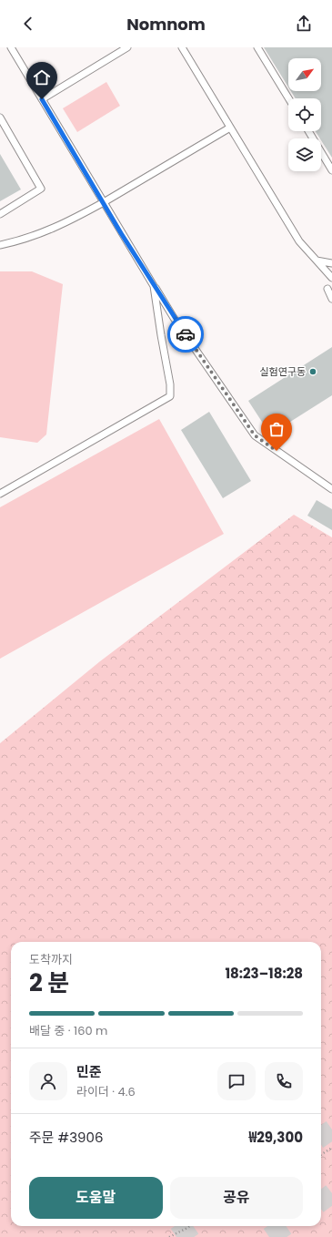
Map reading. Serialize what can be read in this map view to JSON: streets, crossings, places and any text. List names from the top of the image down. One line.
{"places":["실험연구동"],"north":"top right","page":{"header":"Nomnom","heading":["2 분","도착까지","18:23–18:28"],"panel":["민준","라이더 · 4.6","주문 #3906","₩29,300"],"bar":"배달 중 · 160 m","buttons":["도움말","공유"]}}
